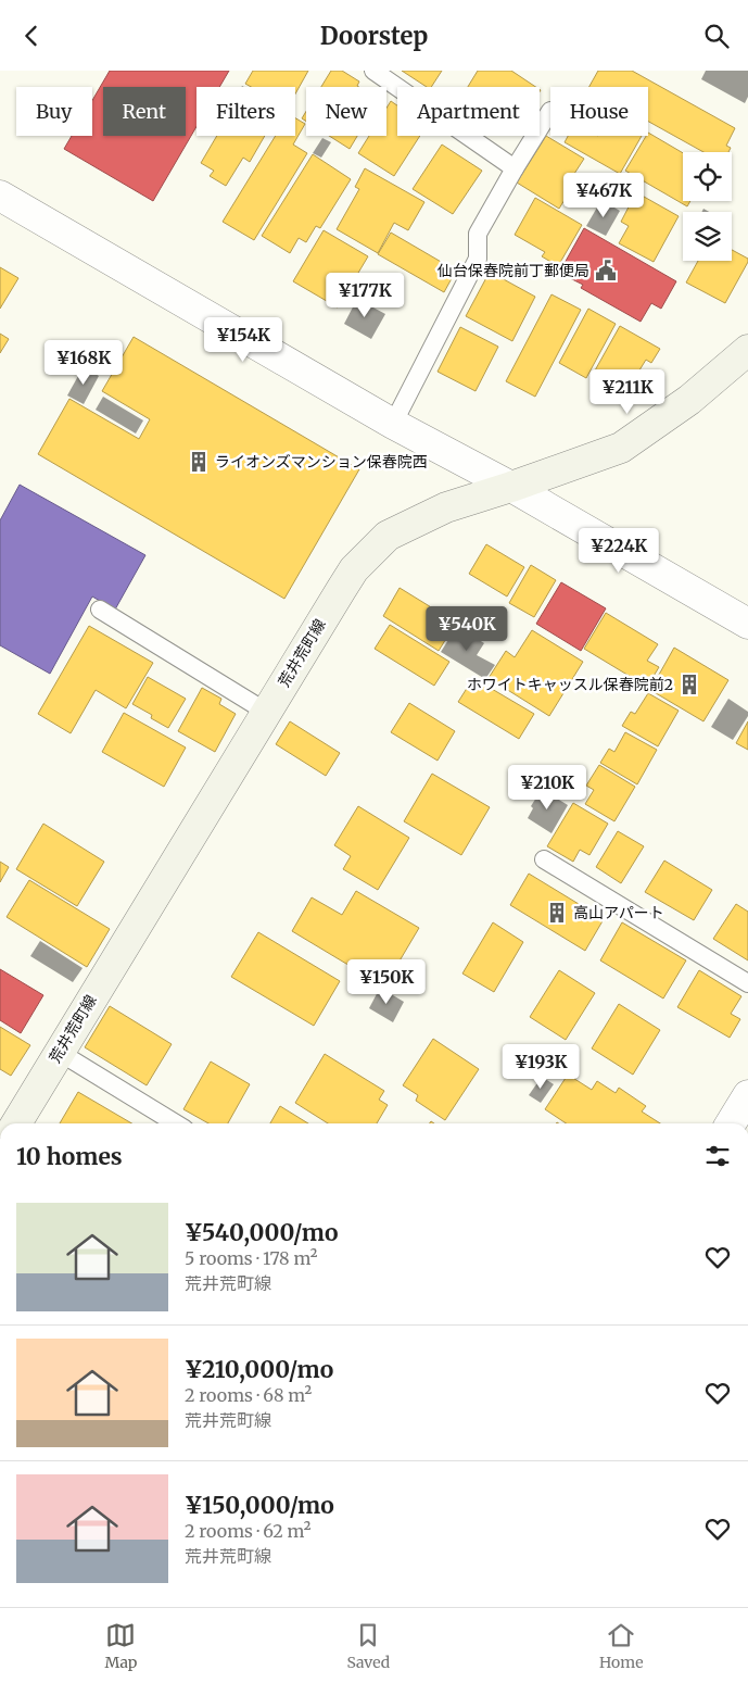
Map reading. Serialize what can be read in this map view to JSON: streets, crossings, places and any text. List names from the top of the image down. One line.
{"streets":{"main road":["荒井荒町線"]},"places":{"public building":["仙台保春院前丁郵便局"],"building":["ライオンズマンション保春院西","ホワイトキャッスル保春院前2","高山アパート"]},"page":{"header":"Doorstep","chip":["Buy","Rent","Filters","New","Apartment","House"],"price":["¥467K","¥177K","¥154K","¥168K","¥211K","¥224K","¥540K","¥210K","¥150K","¥193K"],"heading":"10 homes","list":[{"name":"¥540,000/mo","note":"5 rooms · 178 m² · 荒井荒町線"},{"name":"¥210,000/mo","note":"2 rooms · 68 m² · 荒井荒町線"},{"name":"¥150,000/mo","note":"2 rooms · 62 m² · 荒井荒町線"}],"tabs":["Map","Saved","Home"]}}
